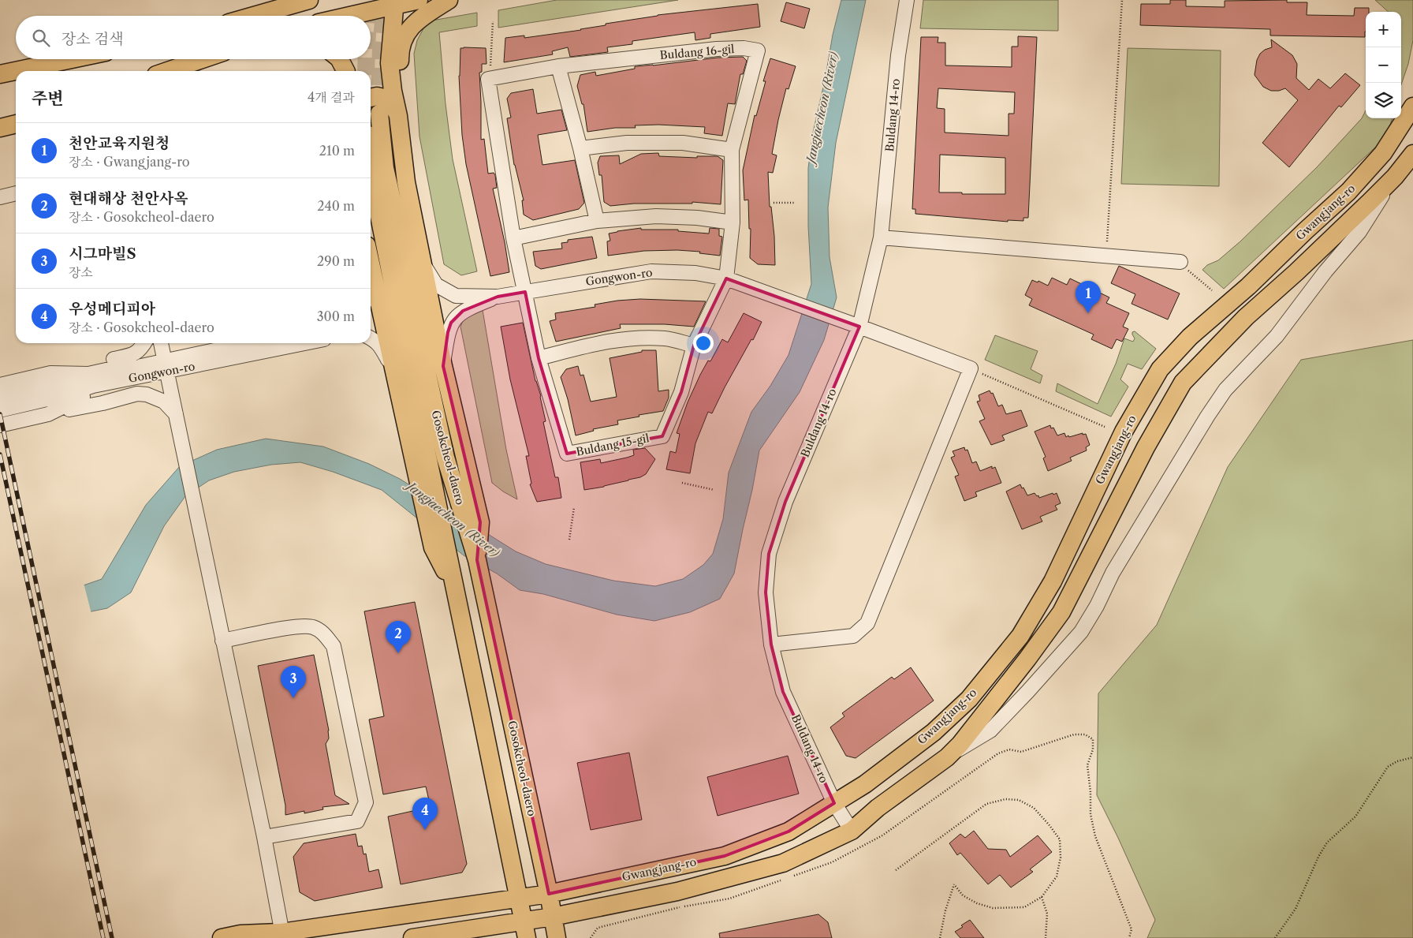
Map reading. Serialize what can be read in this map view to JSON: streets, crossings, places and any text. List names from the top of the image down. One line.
{"streets":{"main road":["Gwangjang-ro","Gosokcheol-daero"],"street":["Buldang 16-gil","Buldang 14-ro","Gongwon-ro","Buldang 15-gil"]},"crossings":[["Buldang 16-gil","Gongwon-ro"],["Buldang 16-gil","Buldang 15-gil"],["Buldang 14-ro","Gwangjang-ro"],["Buldang 14-ro","Gongwon-ro"],["Gwangjang-ro","Gosokcheol-daero"],["Gongwon-ro","Buldang 15-gil"]],"water":["Jangjaecheon (River)"],"page":{"map_buttons":["+","−"],"search":"장소 검색","heading":["주변","4개 결과"],"list":[{"mark":"1","name":"천안교육지원청","note":"장소 · Gwangjang-ro","value":"210 m"},{"mark":"2","name":"현대해상 천안사옥","note":"장소 · Gosokcheol-daero","value":"240 m"},{"mark":"3","name":"시그마빌S","note":"장소","value":"290 m"},{"mark":"4","name":"우성메디피아","note":"장소 · Gosokcheol-daero","value":"300 m"}],"pins":["1","2","3","4"]}}
